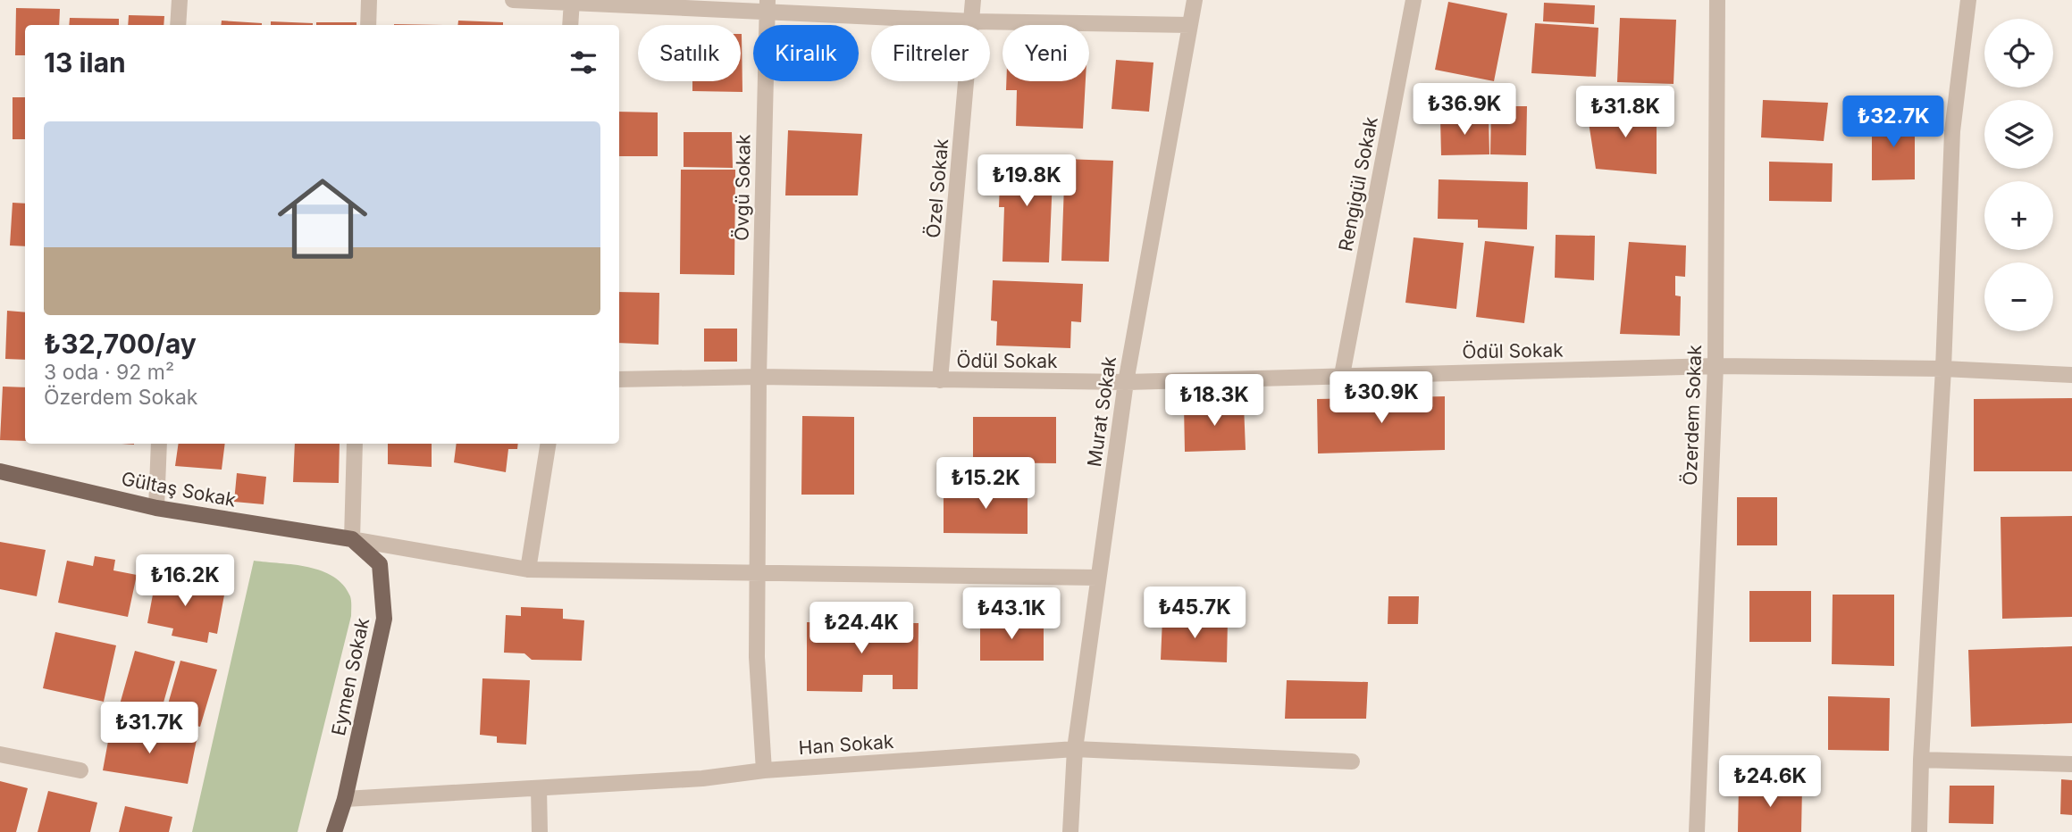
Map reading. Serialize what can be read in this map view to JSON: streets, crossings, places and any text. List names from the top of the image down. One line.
{"streets":{"main road":["Gültaş Sokak","Eymen Sokak"],"street":["Rengigül Sokak","Övgü Sokak","Özel Sokak","Ödül Sokak","Murat Sokak","Özerdem Sokak","Han Sokak"]},"crossings":[["Rengigül Sokak","Ödül Sokak"],["Övgü Sokak","Ödül Sokak"],["Övgü Sokak","Han Sokak"],["Özel Sokak","Ödül Sokak"],["Ödül Sokak","Murat Sokak"],["Ödül Sokak","Özerdem Sokak"],["Murat Sokak","Han Sokak"],["Gültaş Sokak","Eymen Sokak"],["Eymen Sokak","Han Sokak"]],"page":{"map_buttons":["+","−"],"chip":["Satılık","Kiralık","Filtreler","Yeni"],"heading":"13 ilan","price":["₺36.9K","₺31.8K","₺32.7K","₺19.8K","₺30.9K","₺18.3K","₺15.2K","₺16.2K","₺45.7K","₺43.1K","₺24.4K","₺31.7K","₺24.6K"],"list":[{"name":"₺32,700/ay","note":"3 oda · 92 m² · Özerdem Sokak"}]}}
